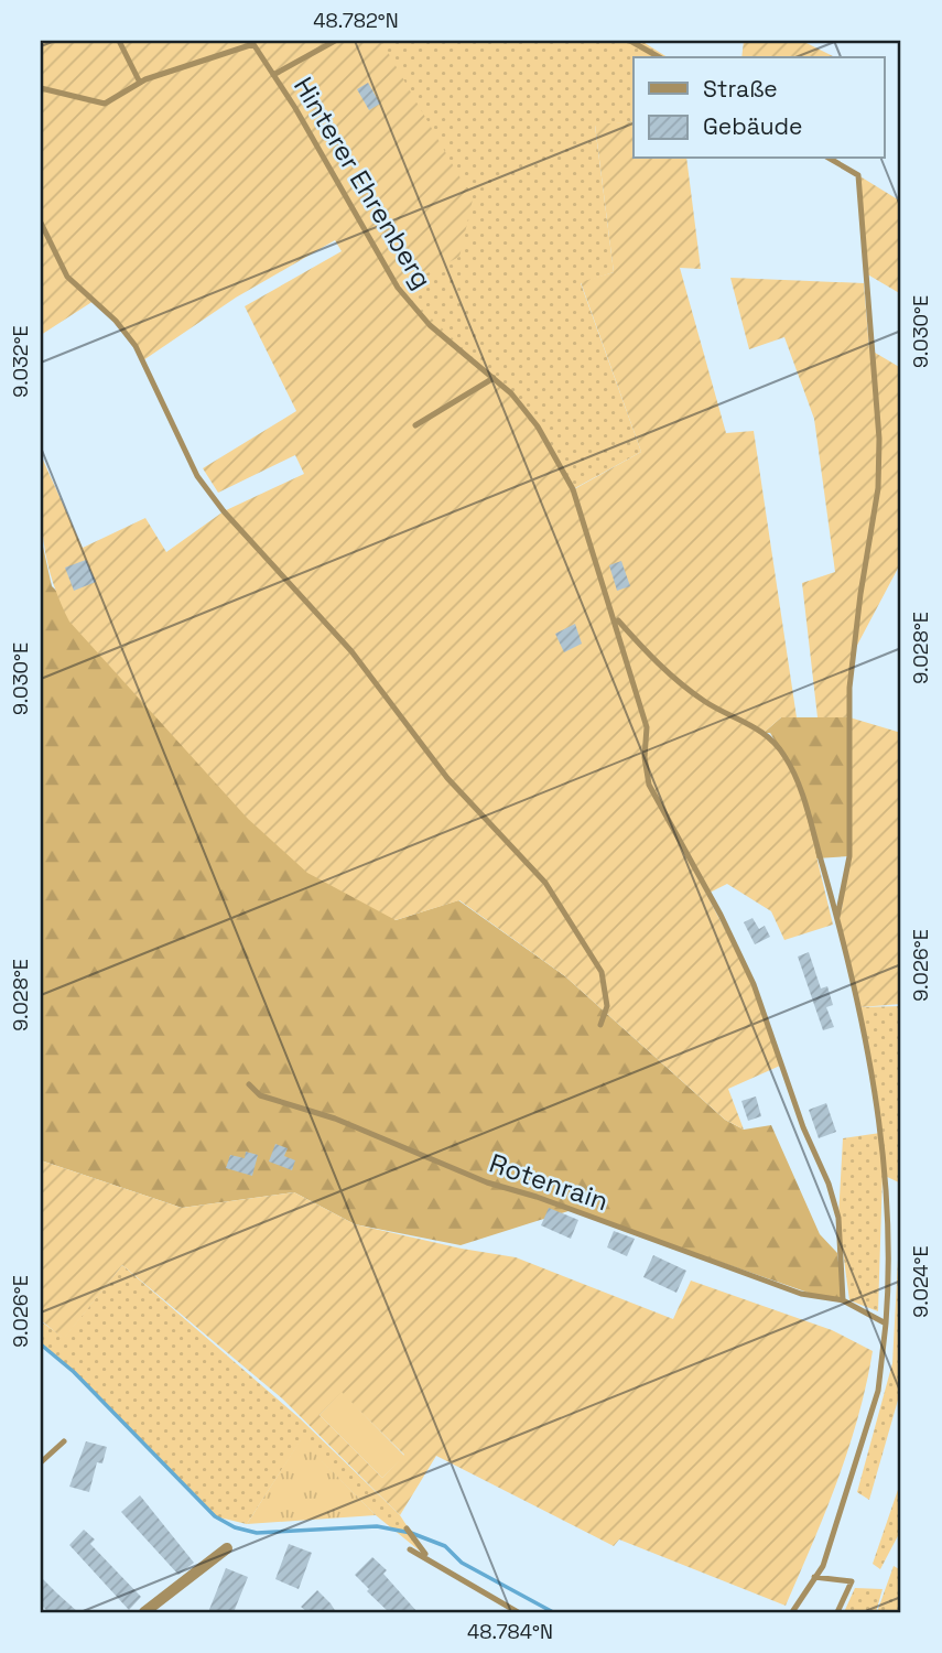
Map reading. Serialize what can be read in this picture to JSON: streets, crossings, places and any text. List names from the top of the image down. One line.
{"streets":{"lane":["Hinterer Ehrenberg","Rotenrain"]},"crossings":[["Hinterer Ehrenberg","Rotenrain"]],"legend":["Straße","Gebäude"],"coordinates":["48.782°N","9.030°E","9.032°E","9.028°E","9.026°E","9.024°E","48.784°N"]}
